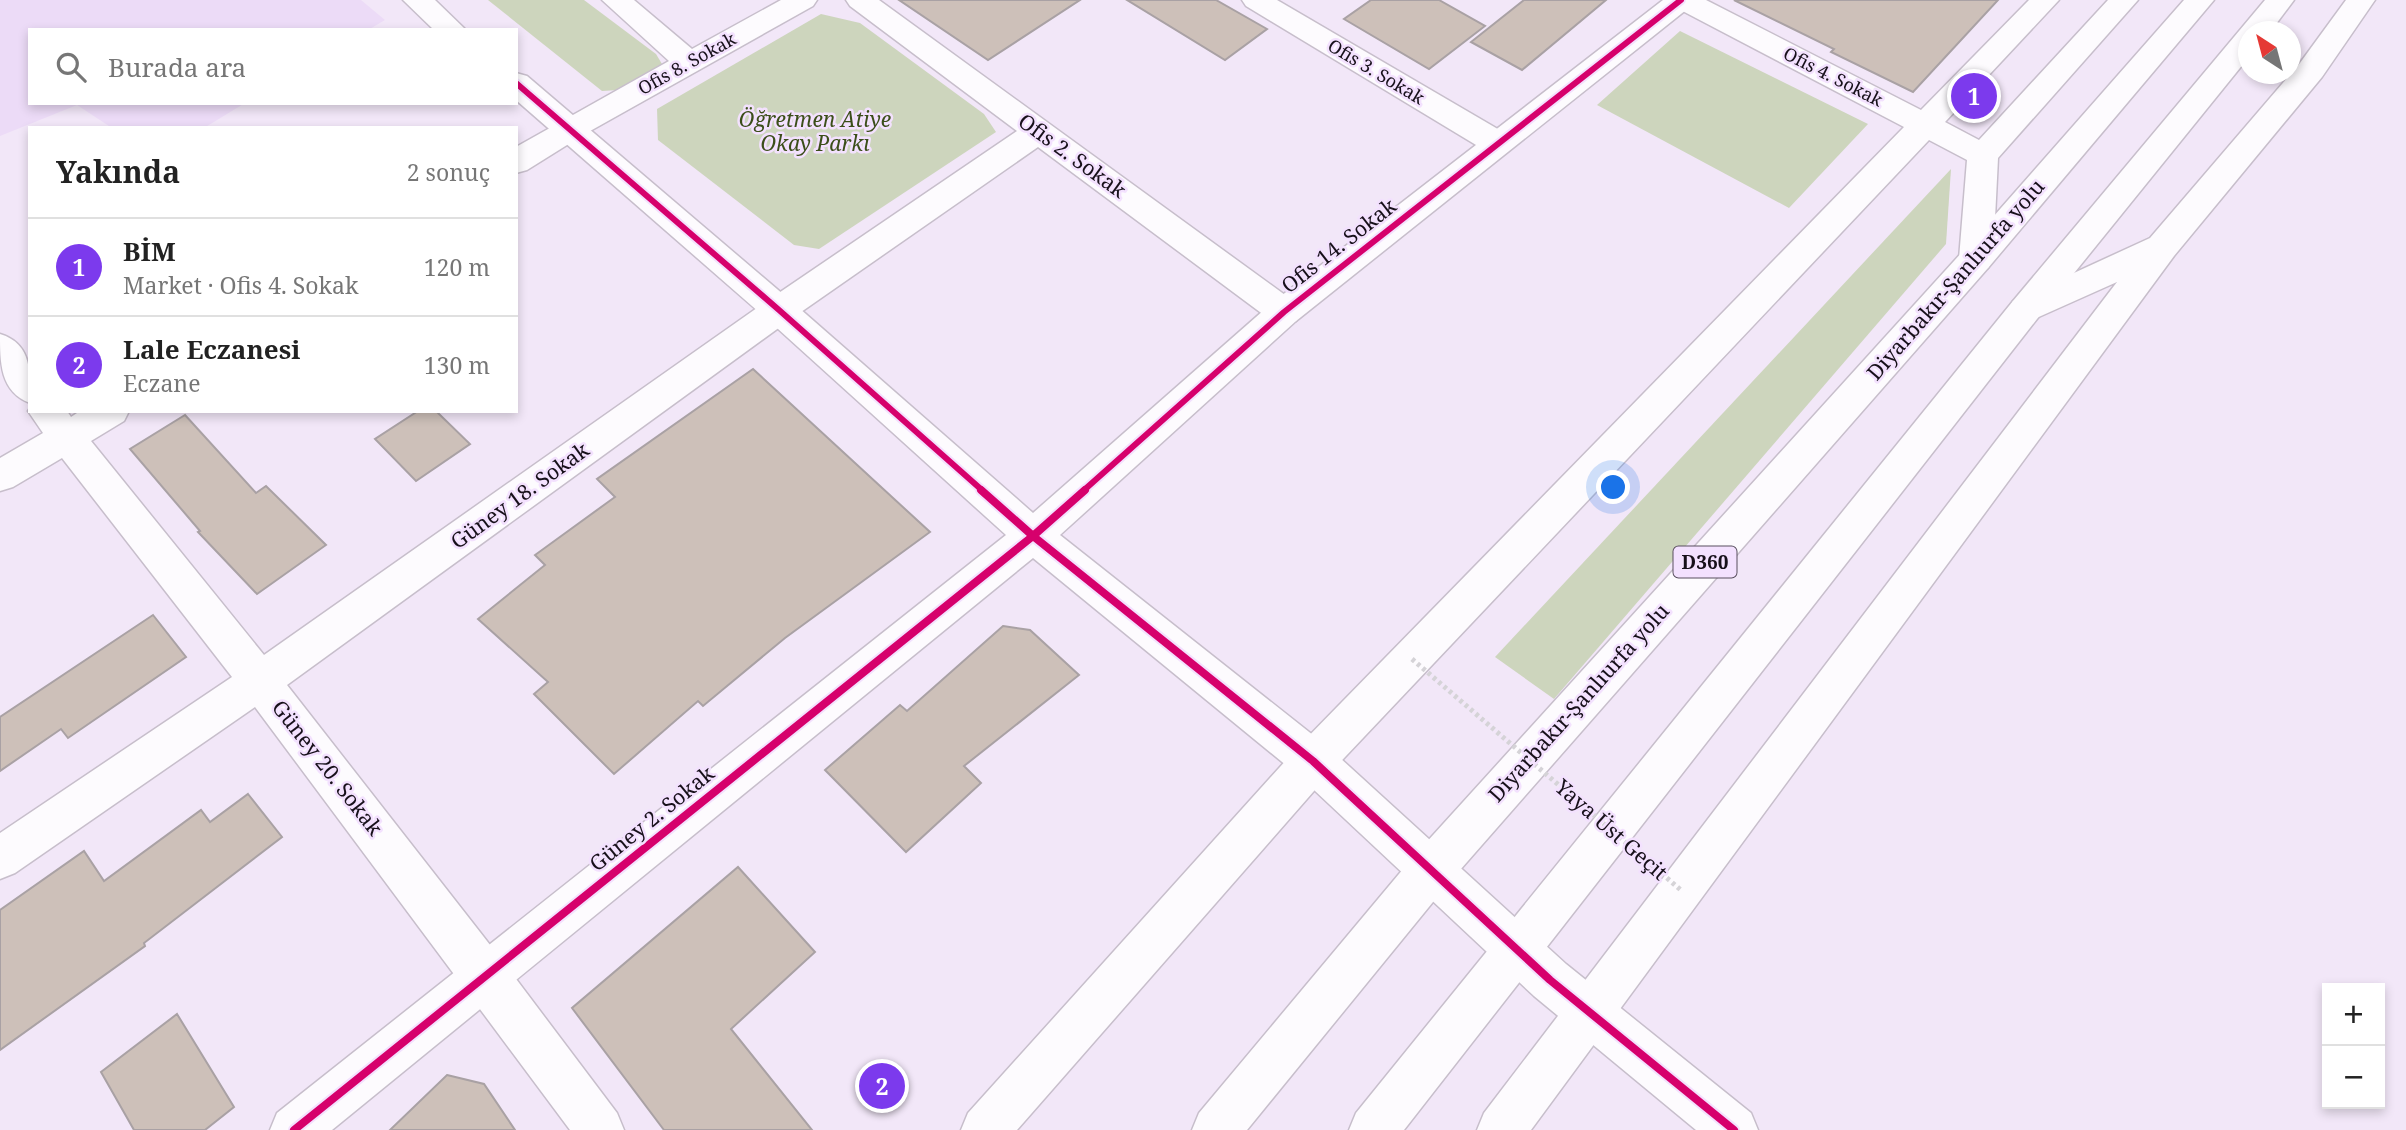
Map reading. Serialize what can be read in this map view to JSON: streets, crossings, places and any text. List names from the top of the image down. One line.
{"streets":{"main road":["Ofis 8. Sokak","Ofis 3. Sokak","Ofis 4. Sokak","Ofis 2. Sokak","Ofis 14. Sokak","Diyarbakır-Şanlıurfa yolu","Güney 18. Sokak","D360","Güney 20. Sokak","Güney 2. Sokak"],"path":["Yaya Üst Geçit"]},"crossings":[["Ofis 3. Sokak","Ofis 14. Sokak"],["Ofis 4. Sokak","Ofis 14. Sokak"],["Ofis 2. Sokak","Ofis 14. Sokak"],["Ofis 2. Sokak","Güney 18. Sokak"],["Ofis 14. Sokak","Güney 2. Sokak"],["Güney 18. Sokak","Güney 20. Sokak"],["Güney 20. Sokak","Güney 2. Sokak"]],"parks":["Öğretmen Atiye Okay Parkı"],"north":"top left","page":{"search":"Burada ara","pins":["1","2"],"heading":["Yakında","2 sonuç"],"list":[{"mark":"1","name":"BİM","note":"Market · Ofis 4. Sokak","value":"120 m"},{"mark":"2","name":"Lale Eczanesi","note":"Eczane","value":"130 m"}],"map_buttons":["+","−"]}}
